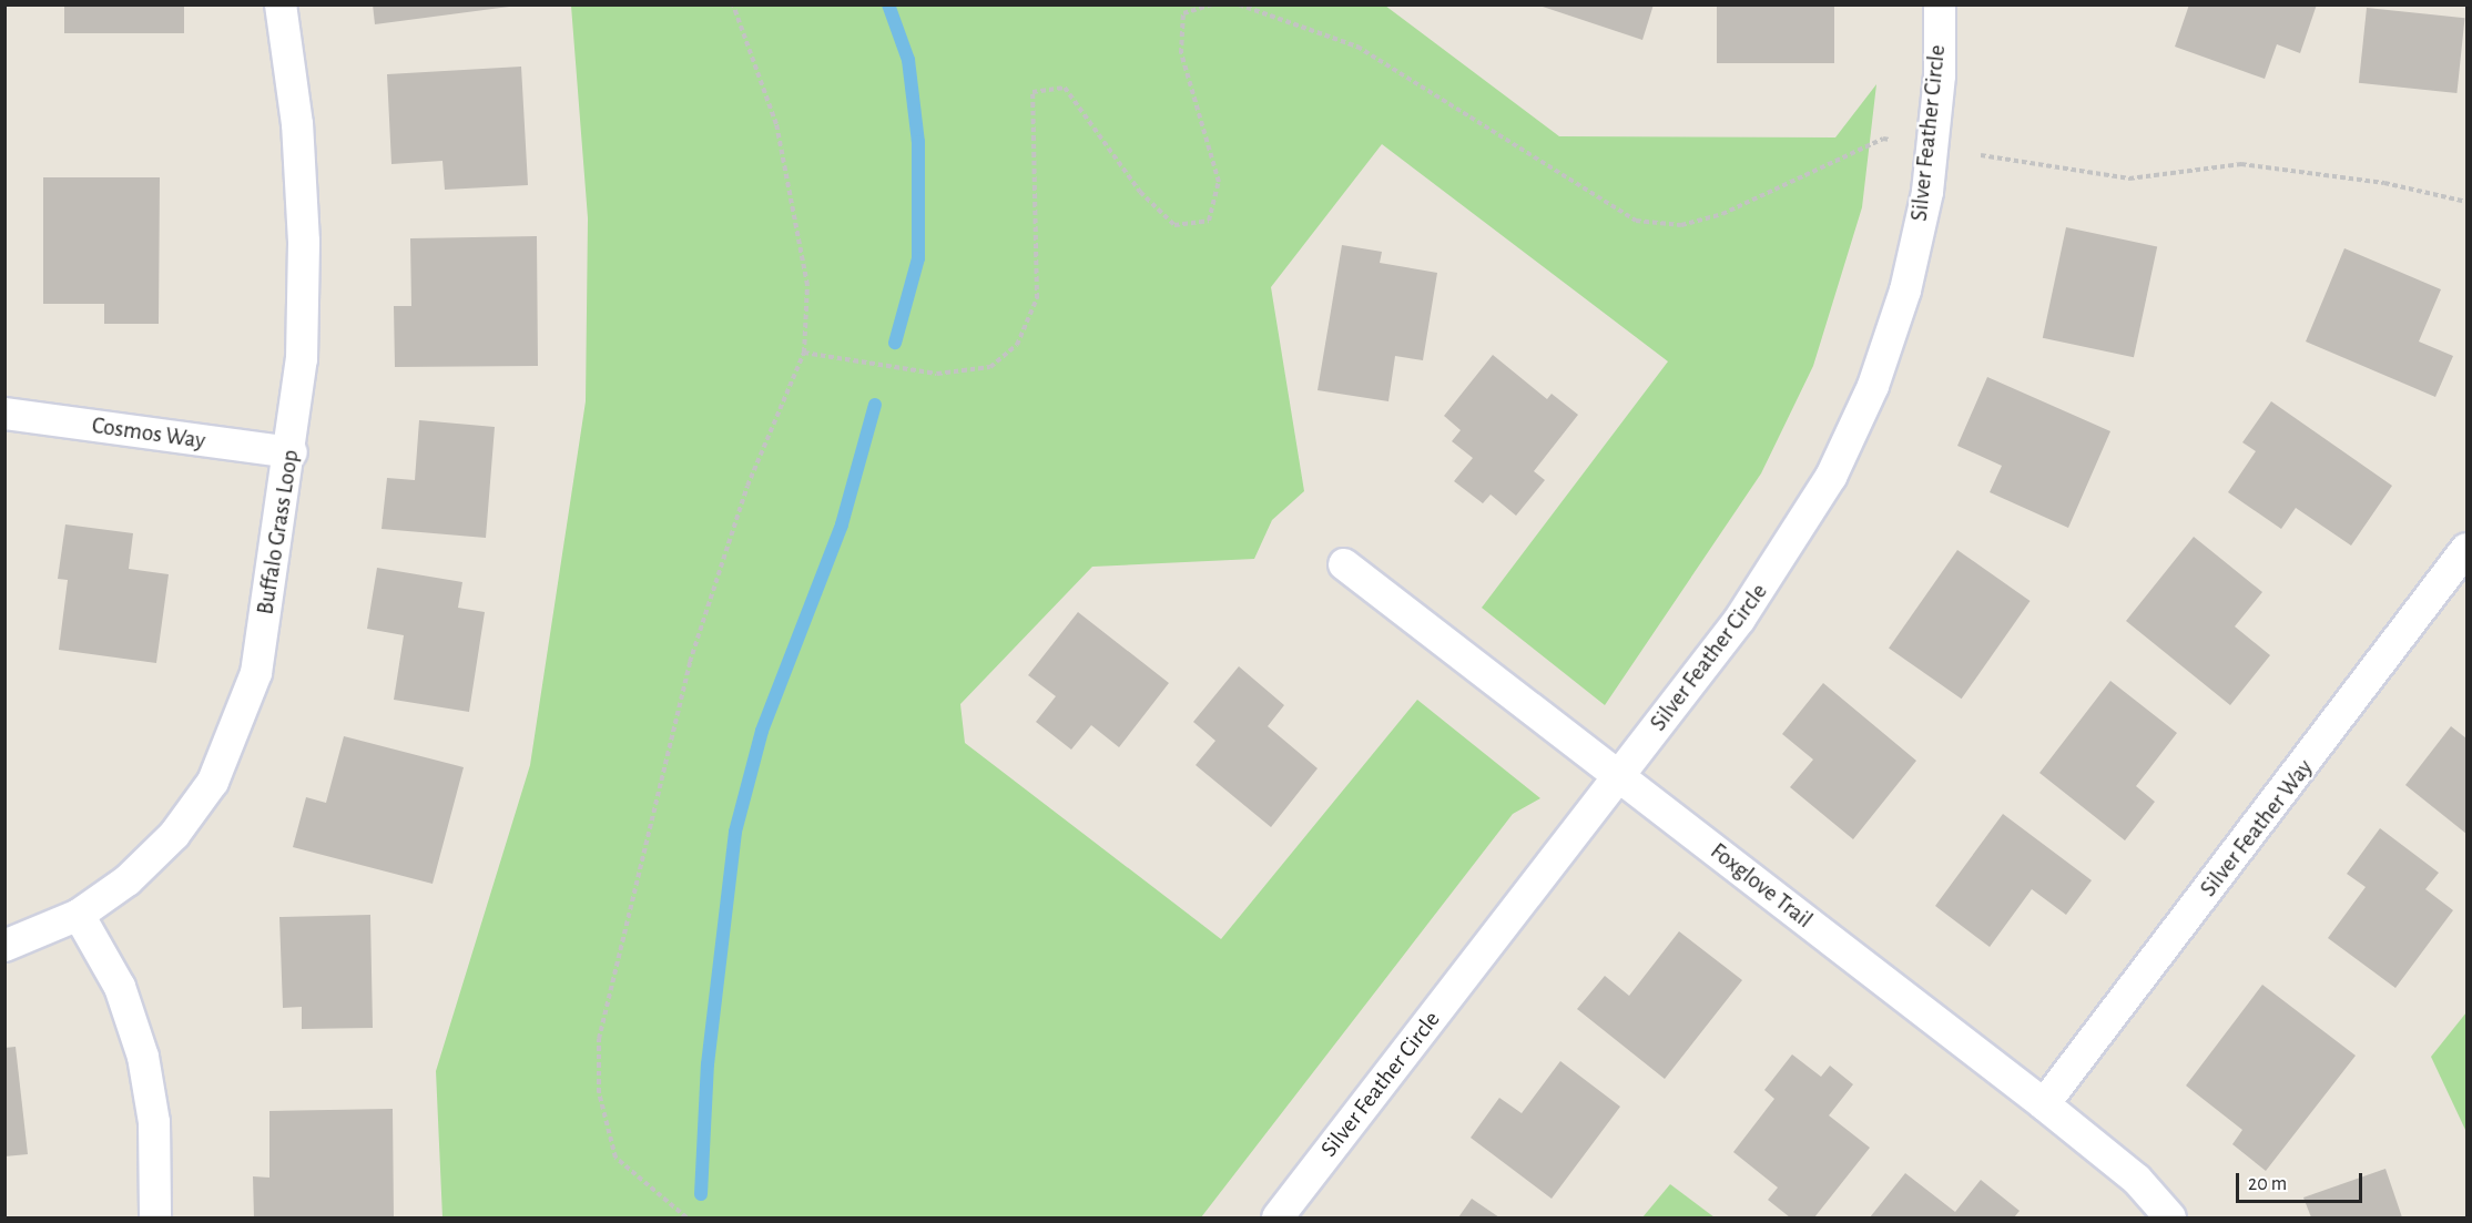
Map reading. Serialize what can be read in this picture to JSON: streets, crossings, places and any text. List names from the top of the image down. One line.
{"streets":{"street":["Silver Feather Circle","Cosmos Way","Buffalo Grass Loop","Silver Feather Way","Foxglove Trail"]},"crossings":[["Silver Feather Circle","Foxglove Trail"],["Cosmos Way","Buffalo Grass Loop"],["Silver Feather Way","Foxglove Trail"]],"scale_bar":"20 m"}
